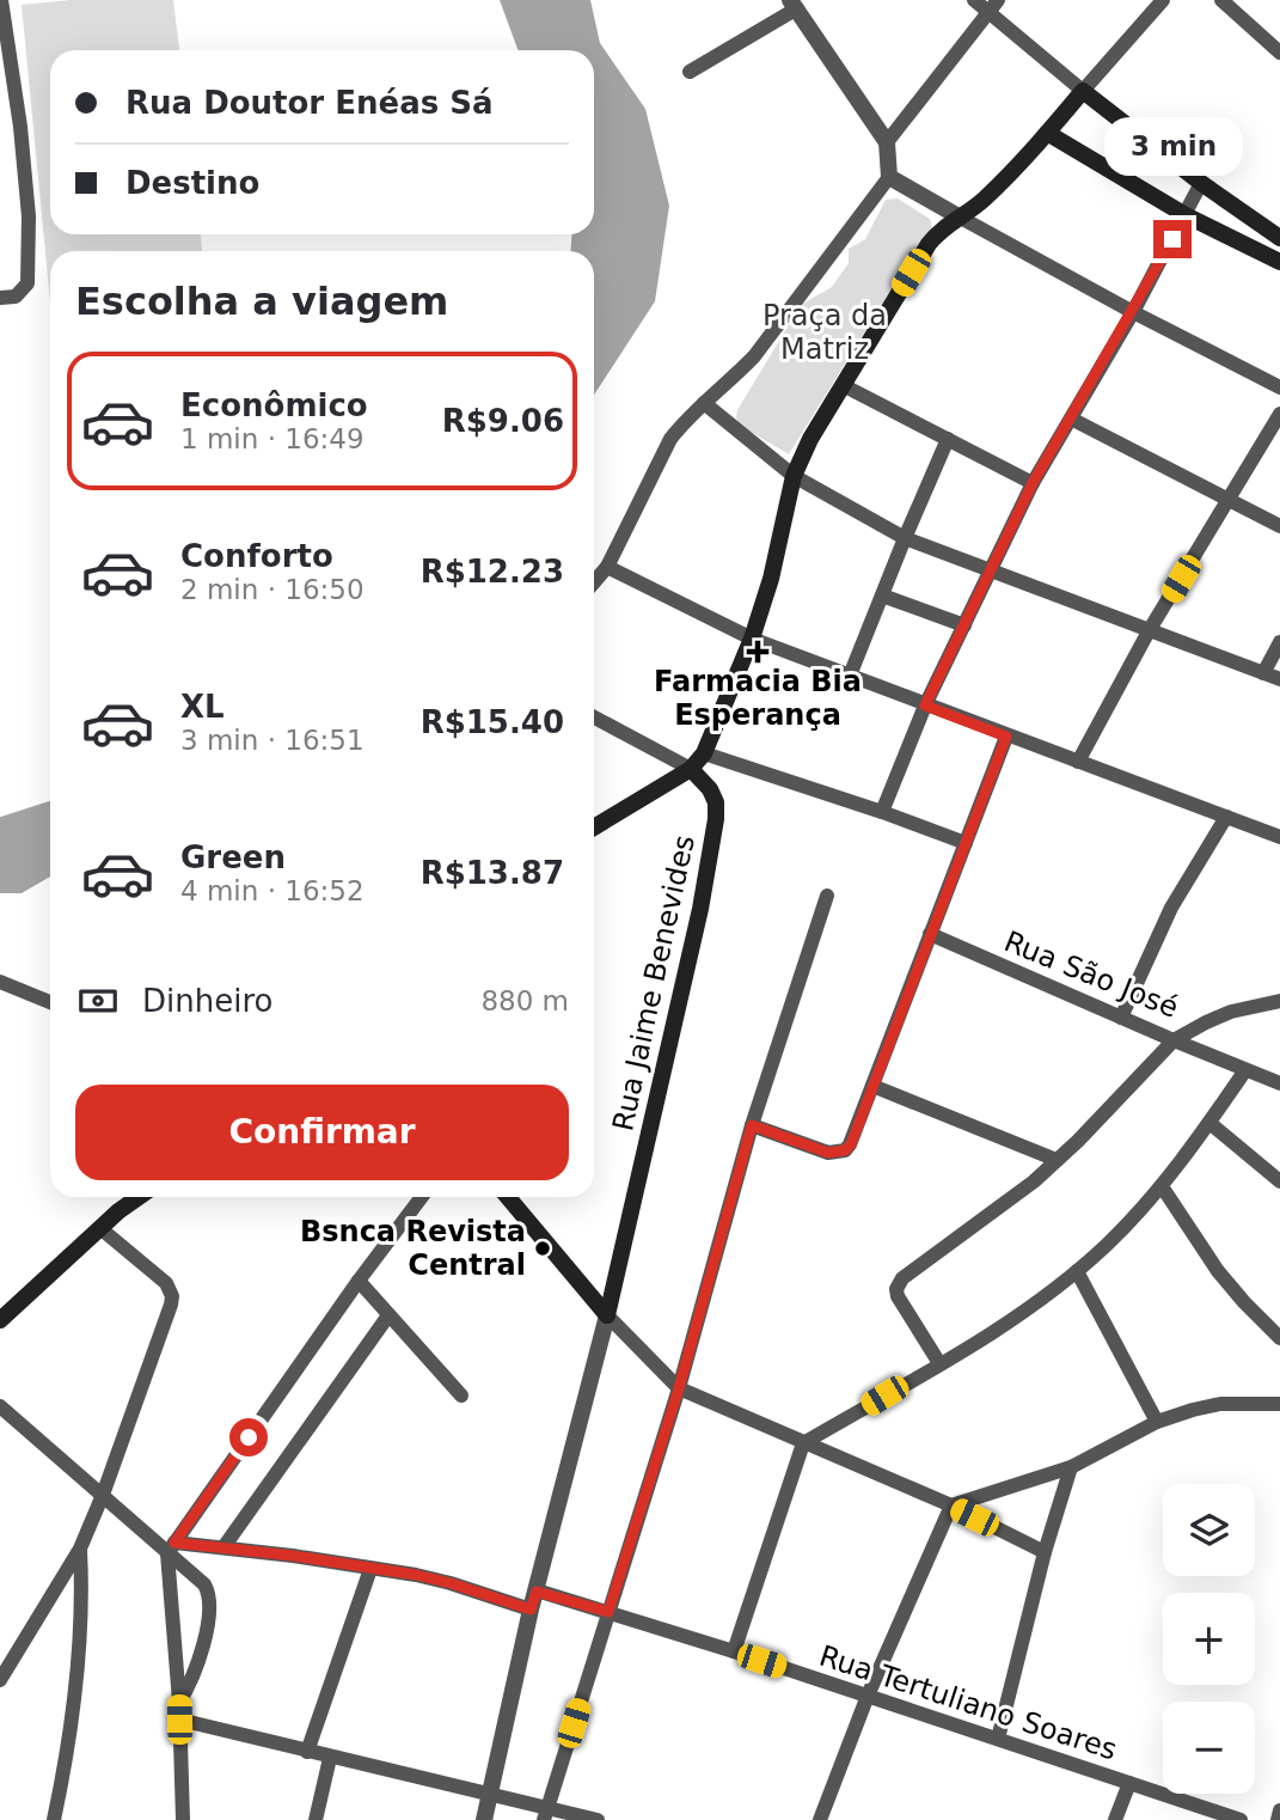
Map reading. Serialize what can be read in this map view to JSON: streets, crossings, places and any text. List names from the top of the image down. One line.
{"streets":{"main road":["Rua Jaime Benevides"],"street":["Rua São José","Rua Tertuliano Soares"]},"crossings":[["Rua Jaime Benevides","Rua Tertuliano Soares"]],"parks":["Praça da Matriz"],"places":{"health":["Farmacia Bia Esperança"],"other":["Bsnca Revista Central"]},"page":{"banner":["Rua Doutor Enéas Sá","Destino"],"bubble":"3 min","heading":"Escolha a viagem","list":[{"name":"Econômico","note":"1 min · 16:49","value":"R$9.06"},{"name":"Conforto","note":"2 min · 16:50","value":"R$12.23"},{"name":"XL","note":"3 min · 16:51","value":"R$15.40"},{"name":"Green","note":"4 min · 16:52","value":"R$13.87"}],"pay":["Dinheiro","880 m"],"buttons":"Confirmar","map_buttons":["+","−"]}}
